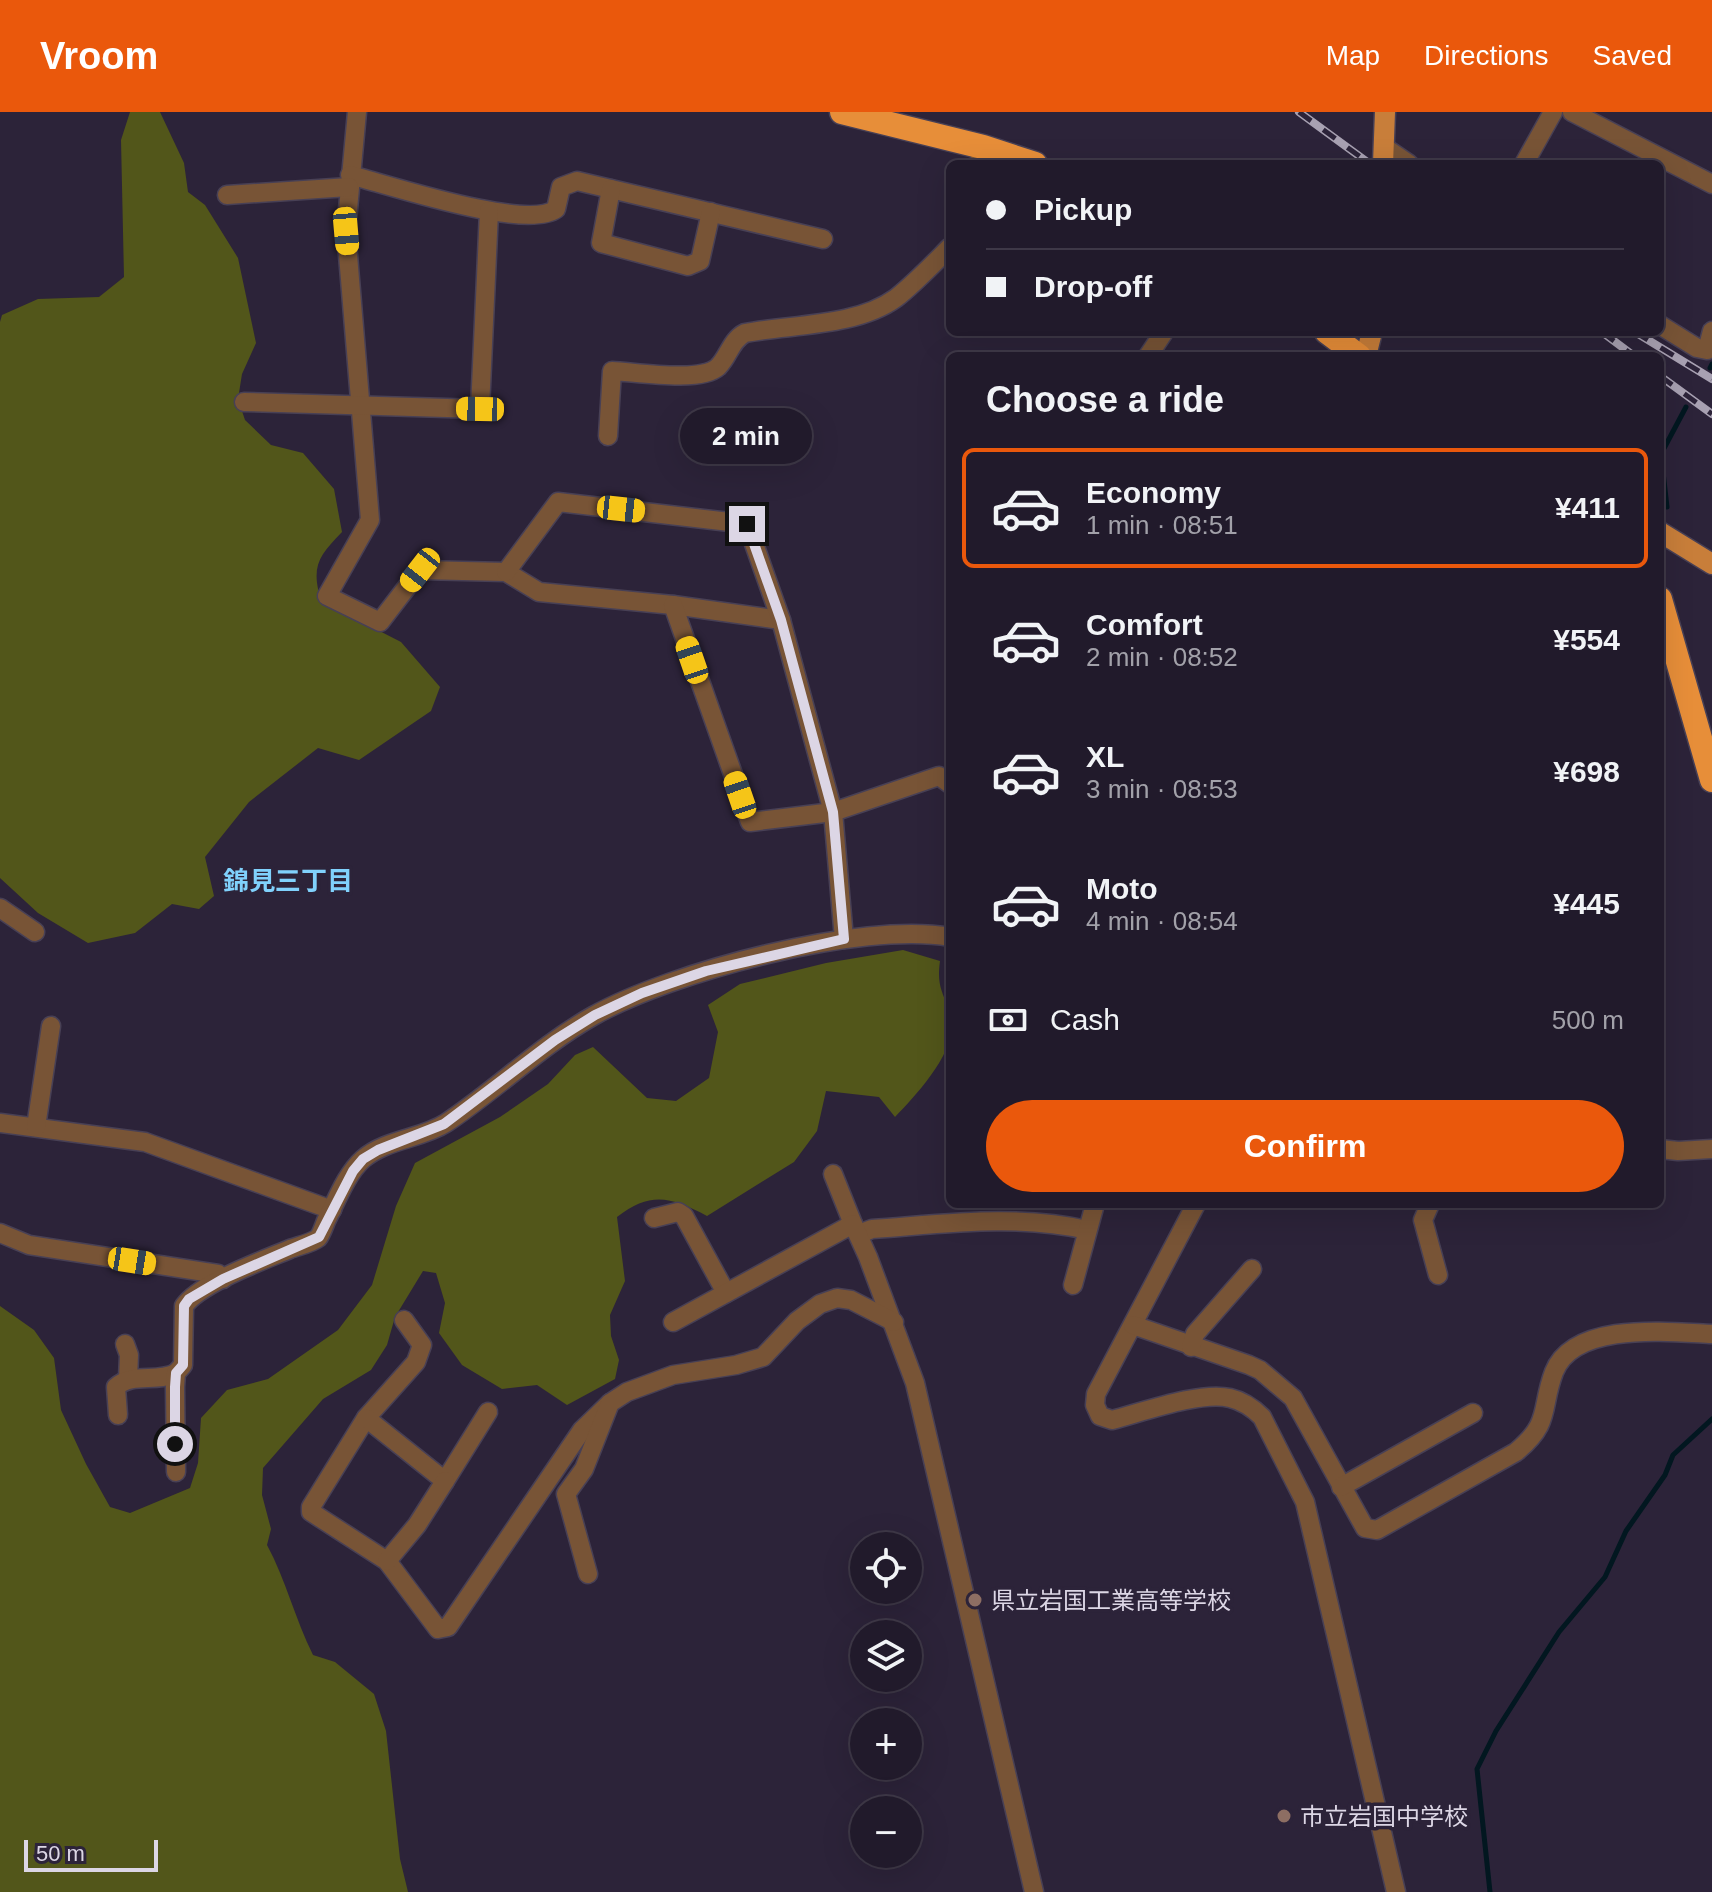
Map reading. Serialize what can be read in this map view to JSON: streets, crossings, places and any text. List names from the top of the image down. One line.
{"districts":["錦見三丁目"],"places":["県立岩国工業高等学校","市立岩国中学校"],"scale_bar":"50 m","page":{"header":"Vroom","nav":["Map","Directions","Saved"],"banner":["Pickup","Drop-off"],"heading":"Choose a ride","bubble":"2 min","list":[{"name":"Economy","note":"1 min · 08:51","value":"¥411"},{"name":"Comfort","note":"2 min · 08:52","value":"¥554"},{"name":"XL","note":"3 min · 08:53","value":"¥698"},{"name":"Moto","note":"4 min · 08:54","value":"¥445"}],"pay":["Cash","500 m"],"buttons":"Confirm","map_buttons":["+","−"],"scale":"50 m"}}
